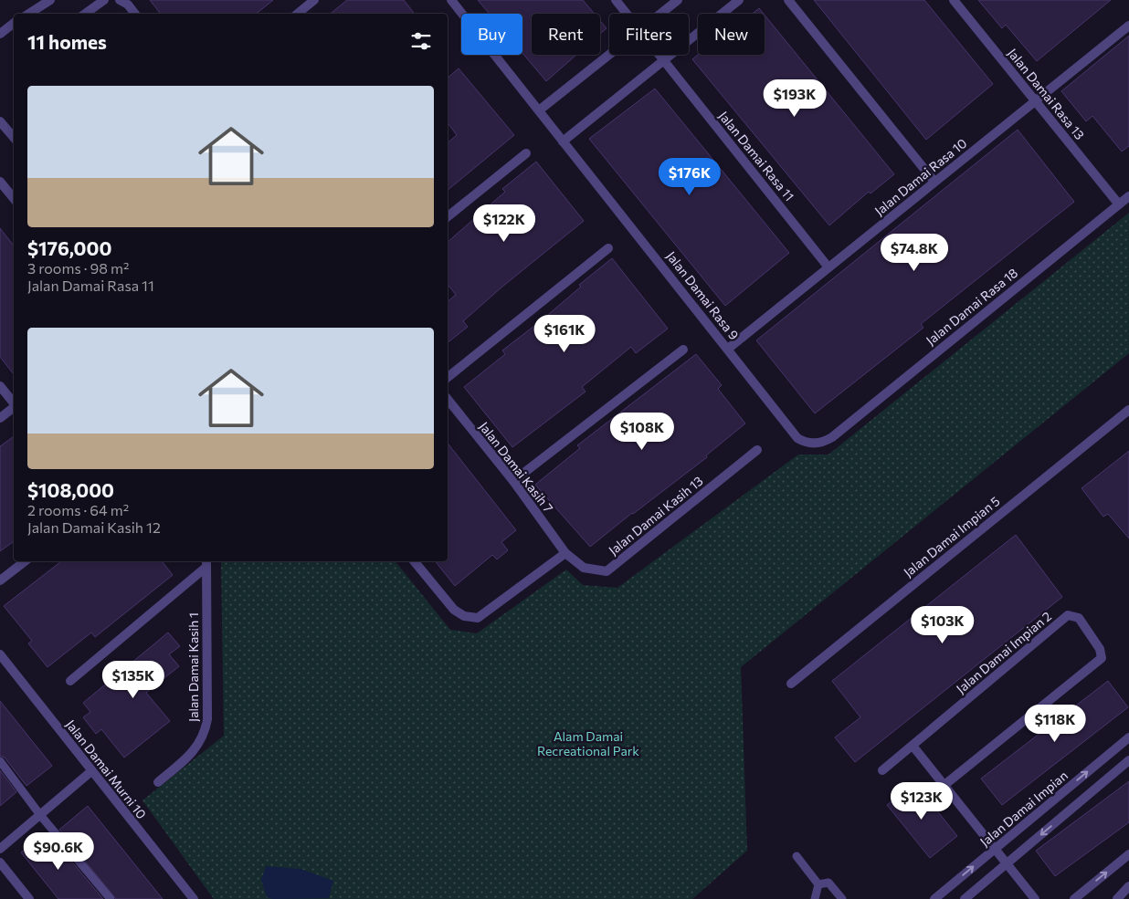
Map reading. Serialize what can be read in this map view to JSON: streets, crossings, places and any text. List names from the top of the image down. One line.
{"streets":{"street":["Jalan Damai Rasa 13","Jalan Damai Rasa 11","Jalan Damai Rasa 10","Jalan Damai Rasa 9","Jalan Damai Rasa 18","Jalan Damai Kasih 7","Jalan Damai Kasih 13","Jalan Damai Impian 5","Jalan Damai Impian 2","Jalan Damai Kasih 1","Jalan Damai Murni 10","Jalan Damai Impian"]},"crossings":[["Jalan Damai Rasa 13","Jalan Damai Rasa 10"],["Jalan Damai Rasa 13","Jalan Damai Rasa 18"],["Jalan Damai Rasa 11","Jalan Damai Rasa 10"],["Jalan Damai Rasa 10","Jalan Damai Rasa 9"],["Jalan Damai Rasa 9","Jalan Damai Rasa 18"],["Jalan Damai Kasih 7","Jalan Damai Kasih 13"]],"parks":["Alam Damai Recreational Park"],"page":{"chip":["Buy","Rent","Filters","New"],"heading":"11 homes","list":[{"name":"$176,000","note":"3 rooms · 98 m² · Jalan Damai Rasa 11"},{"name":"$108,000","note":"2 rooms · 64 m² · Jalan Damai Kasih 12"}],"price":["$193K","$176K","$122K","$74.8K","$161K","$108K","$103K","$135K","$118K","$123K","$90.6K"]}}
